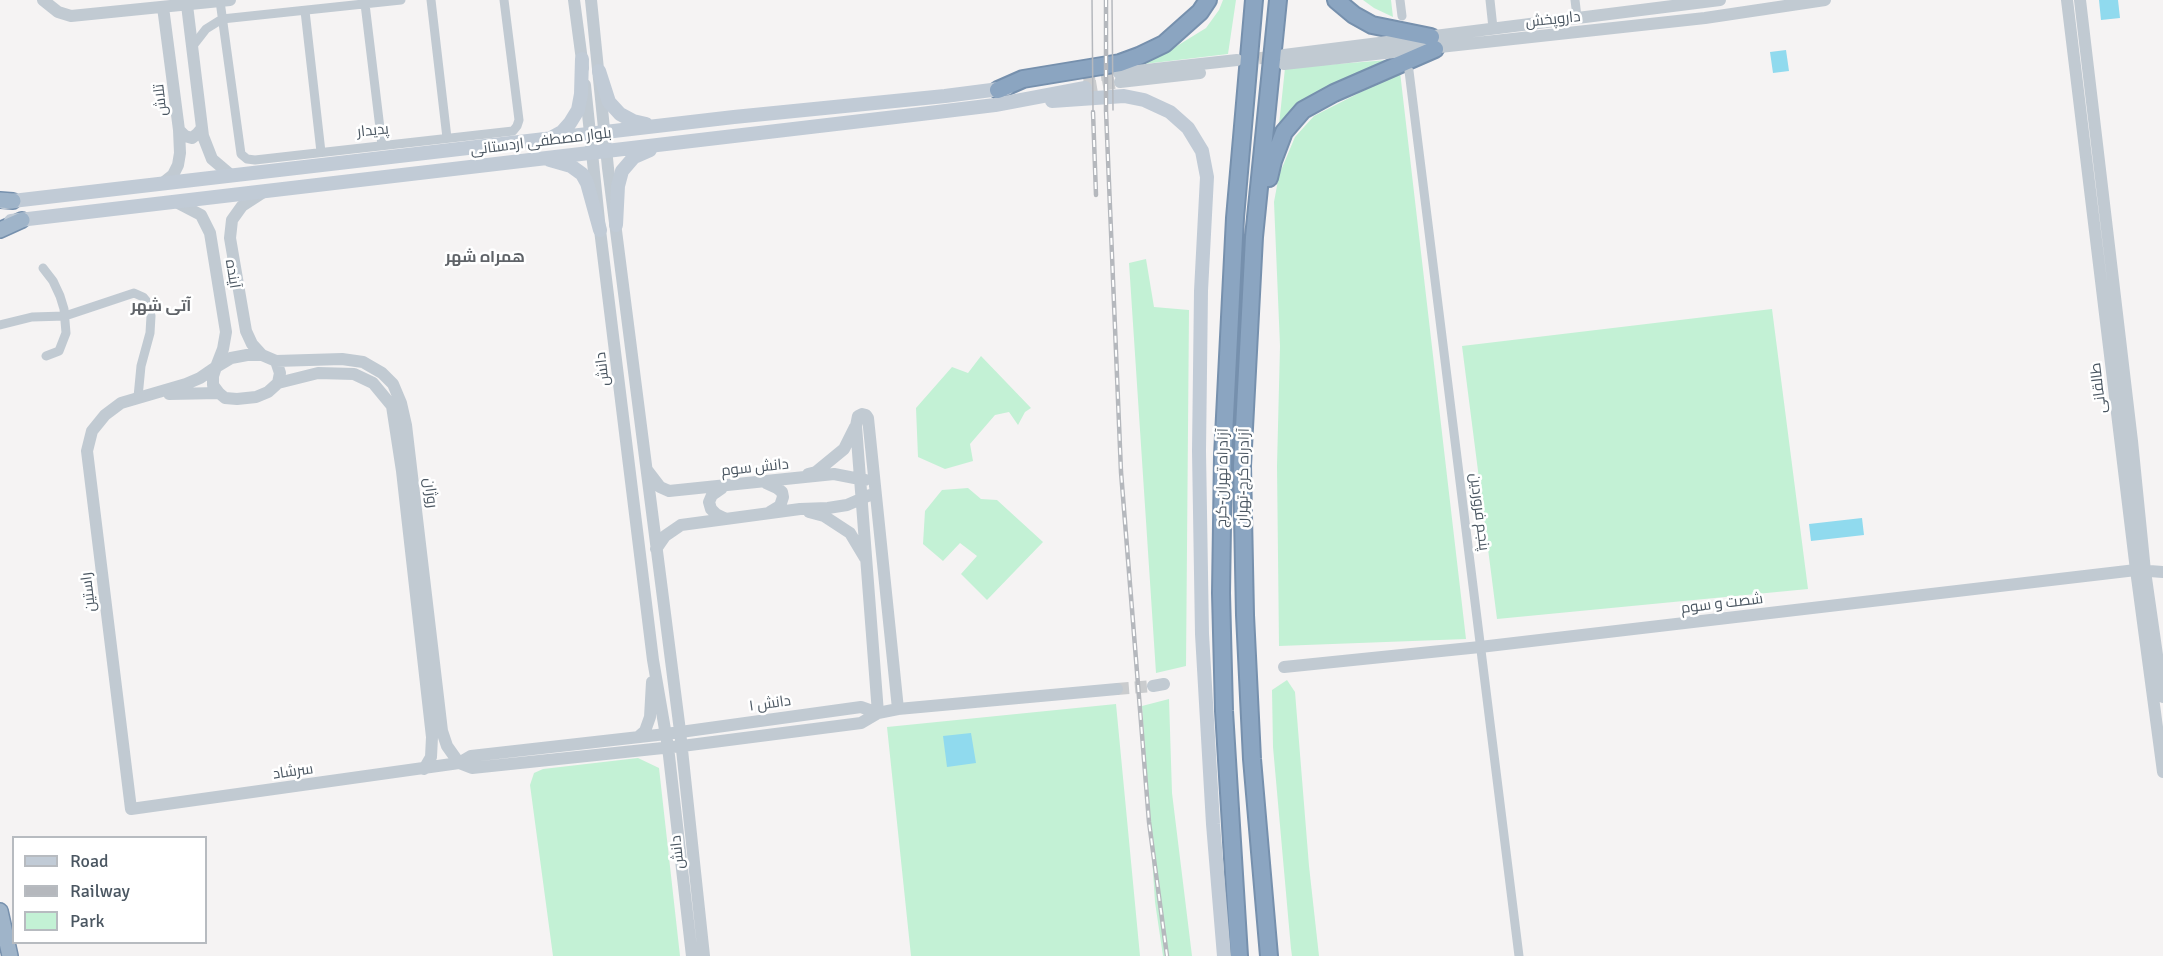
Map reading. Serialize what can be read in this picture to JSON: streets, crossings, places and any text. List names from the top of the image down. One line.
{"streets":{"highway":["آزادراه تهران-کرج","آزادراه کرج-تهران"],"main road":["بلوار مصطفی اردستانی"],"street":["داروپخش","تلاش","پدیدار","آینده","دانش","طالقانی","دانش سوم","روژان","پنجم فروردین","راستین","شصت و سوم","دانش ۱","سرشاد"]},"crossings":[["تلاش","بلوار مصطفی اردستانی"],["بلوار مصطفی اردستانی","آینده"],["بلوار مصطفی اردستانی","دانش"],["آینده","روژان"],["دانش","دانش سوم"],["دانش","دانش ۱"],["دانش","سرشاد"],["طالقانی","شصت و سوم"],["پنجم فروردین","شصت و سوم"],["راستین","سرشاد"],["دانش ۱","سرشاد"]],"districts":["همراه شهر","آتی شهر"],"legend":["Road","Railway","Park"]}
